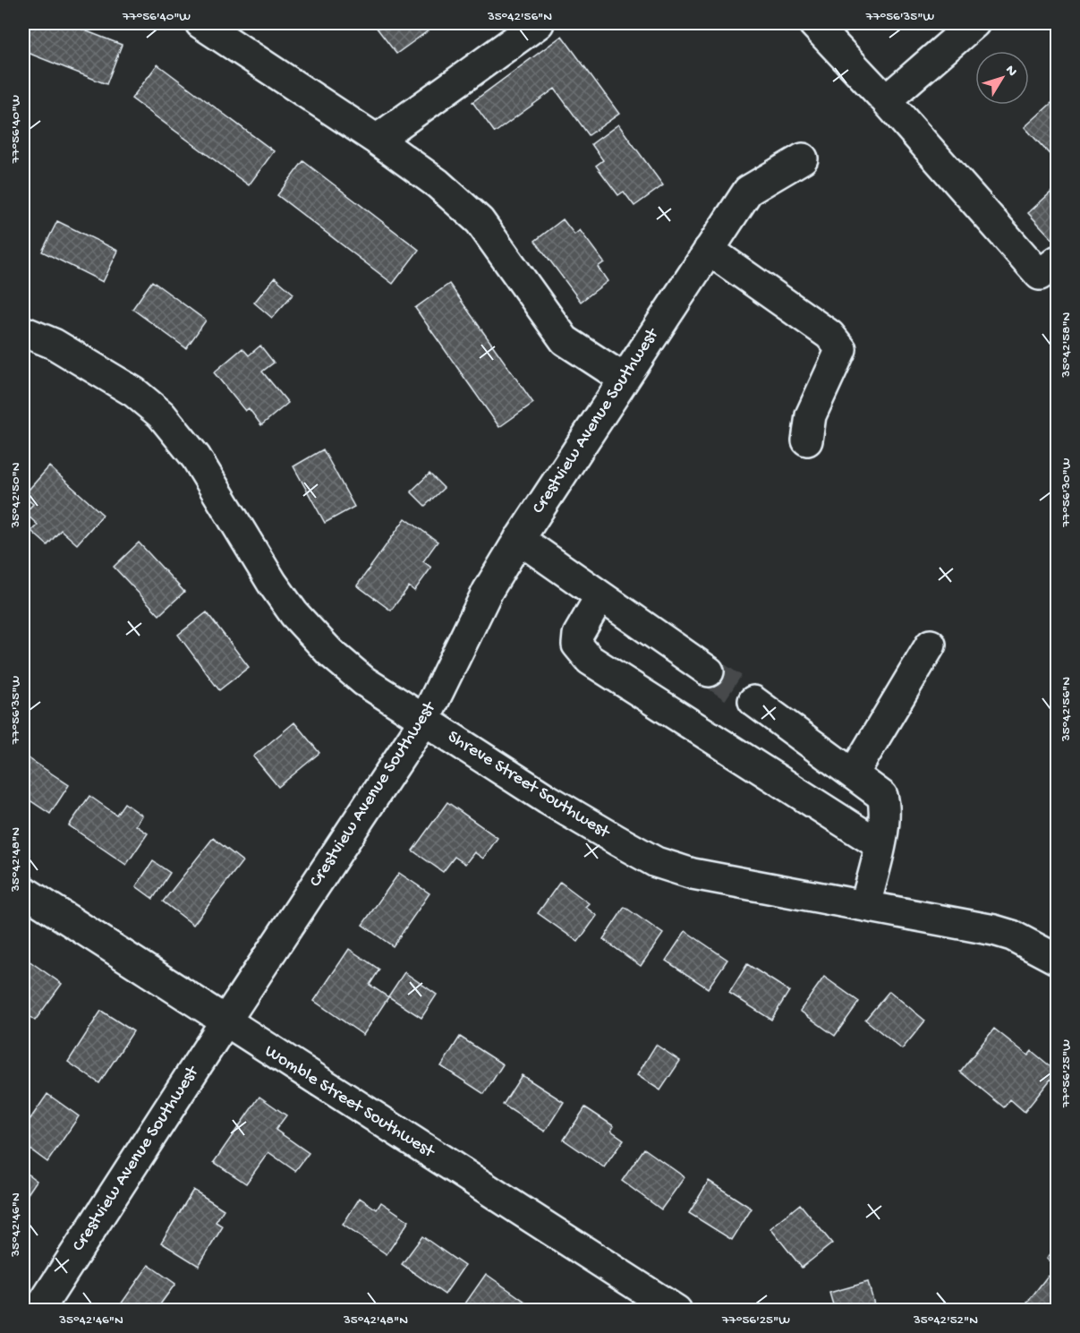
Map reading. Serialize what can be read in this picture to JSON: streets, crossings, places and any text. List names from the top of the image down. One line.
{"streets":{"street":["Crestview Avenue Southwest","Shreve Street Southwest","Womble Street Southwest"]},"crossings":[["Crestview Avenue Southwest","Shreve Street Southwest"],["Crestview Avenue Southwest","Womble Street Southwest"]],"north":"top right","coordinates":["77°56'40\"W","35°42'56\"N","77°56'35\"W","35°42'58\"N","77°56'30\"W","35°42'50\"N","35°42'48\"N","77°56'25\"W","35°42'46\"N","35°42'52\"N"]}
